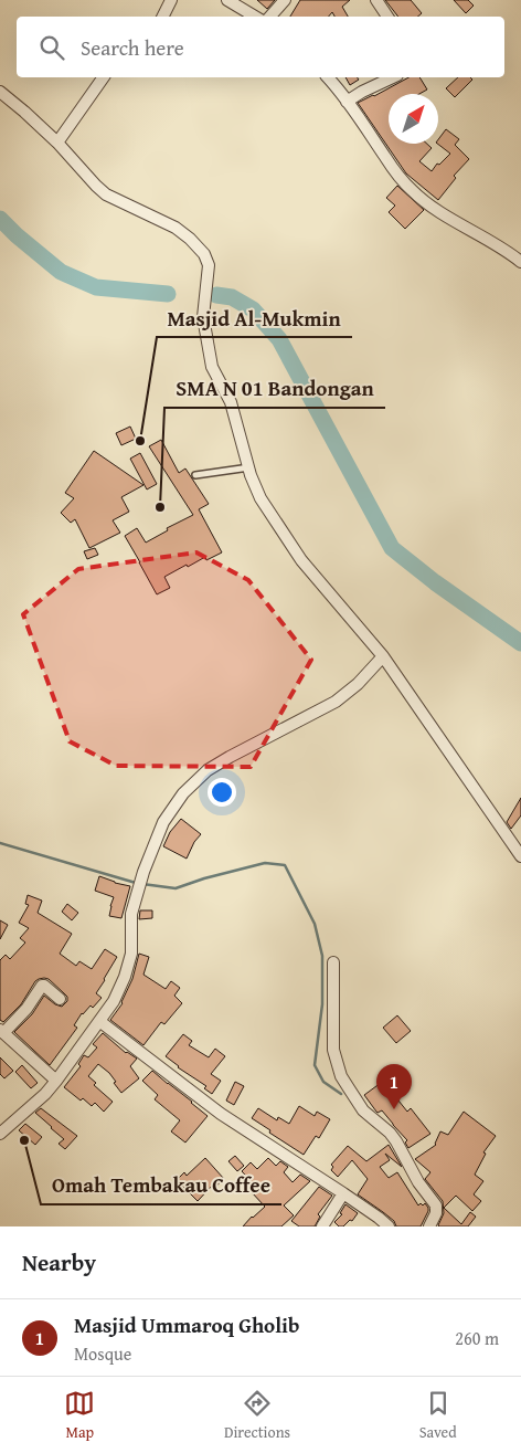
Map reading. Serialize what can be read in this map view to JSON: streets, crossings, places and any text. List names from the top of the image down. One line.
{"places":["Masjid Al-Mukmin","SMA N 01 Bandongan","Omah Tembakau Coffee"],"north":"top right","page":{"search":"Search here","pins":"1","heading":"Nearby","list":[{"mark":"1","name":"Masjid Ummaroq Gholib","note":"Mosque","value":"260 m"}],"nav":["Map","Directions","Saved"]}}
